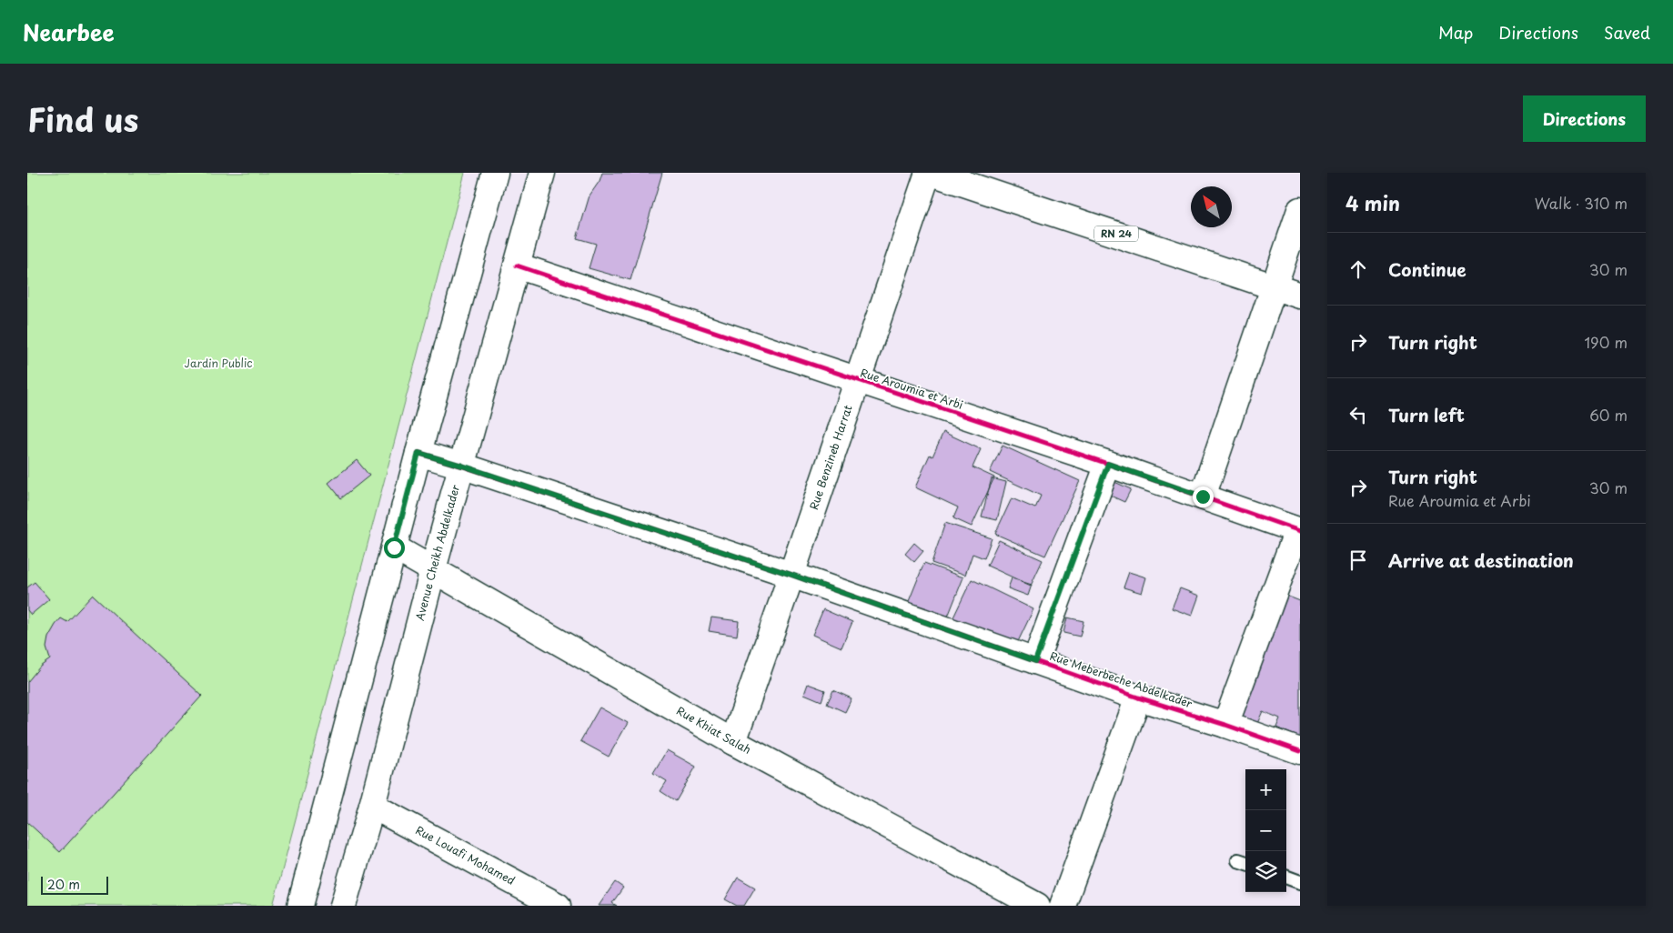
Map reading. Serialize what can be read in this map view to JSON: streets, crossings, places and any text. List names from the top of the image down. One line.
{"streets":{"street":["RN 24","Rue Aroumia et Arbi","Rue Benzineb Harrat","Avenue Cheikh Abdelkader","Rue Meberbeche Abdelkader","Rue Khiat Salah","Rue Louafi Mohamed"]},"crossings":[["Rue Aroumia et Arbi","Rue Benzineb Harrat"],["Rue Aroumia et Arbi","Avenue Cheikh Abdelkader"],["Rue Benzineb Harrat","Rue Meberbeche Abdelkader"],["Rue Benzineb Harrat","Rue Khiat Salah"],["Avenue Cheikh Abdelkader","Rue Meberbeche Abdelkader"],["Avenue Cheikh Abdelkader","Rue Khiat Salah"],["Avenue Cheikh Abdelkader","Rue Louafi Mohamed"]],"parks":["Jardin Public"],"scale_bar":"20 m","north":"top left","page":{"header":"Nearbee","nav":["Map","Directions","Saved"],"title":"Find us","buttons":"Directions","heading":["4 min","Walk · 310 m"],"list":[["Continue","30 m"],["Turn right","190 m"],["Turn left","60 m"],["Turn right","Rue Aroumia et Arbi","30 m"],"Arrive at destination"],"map_buttons":["+","−"],"scale":"20 m"}}
